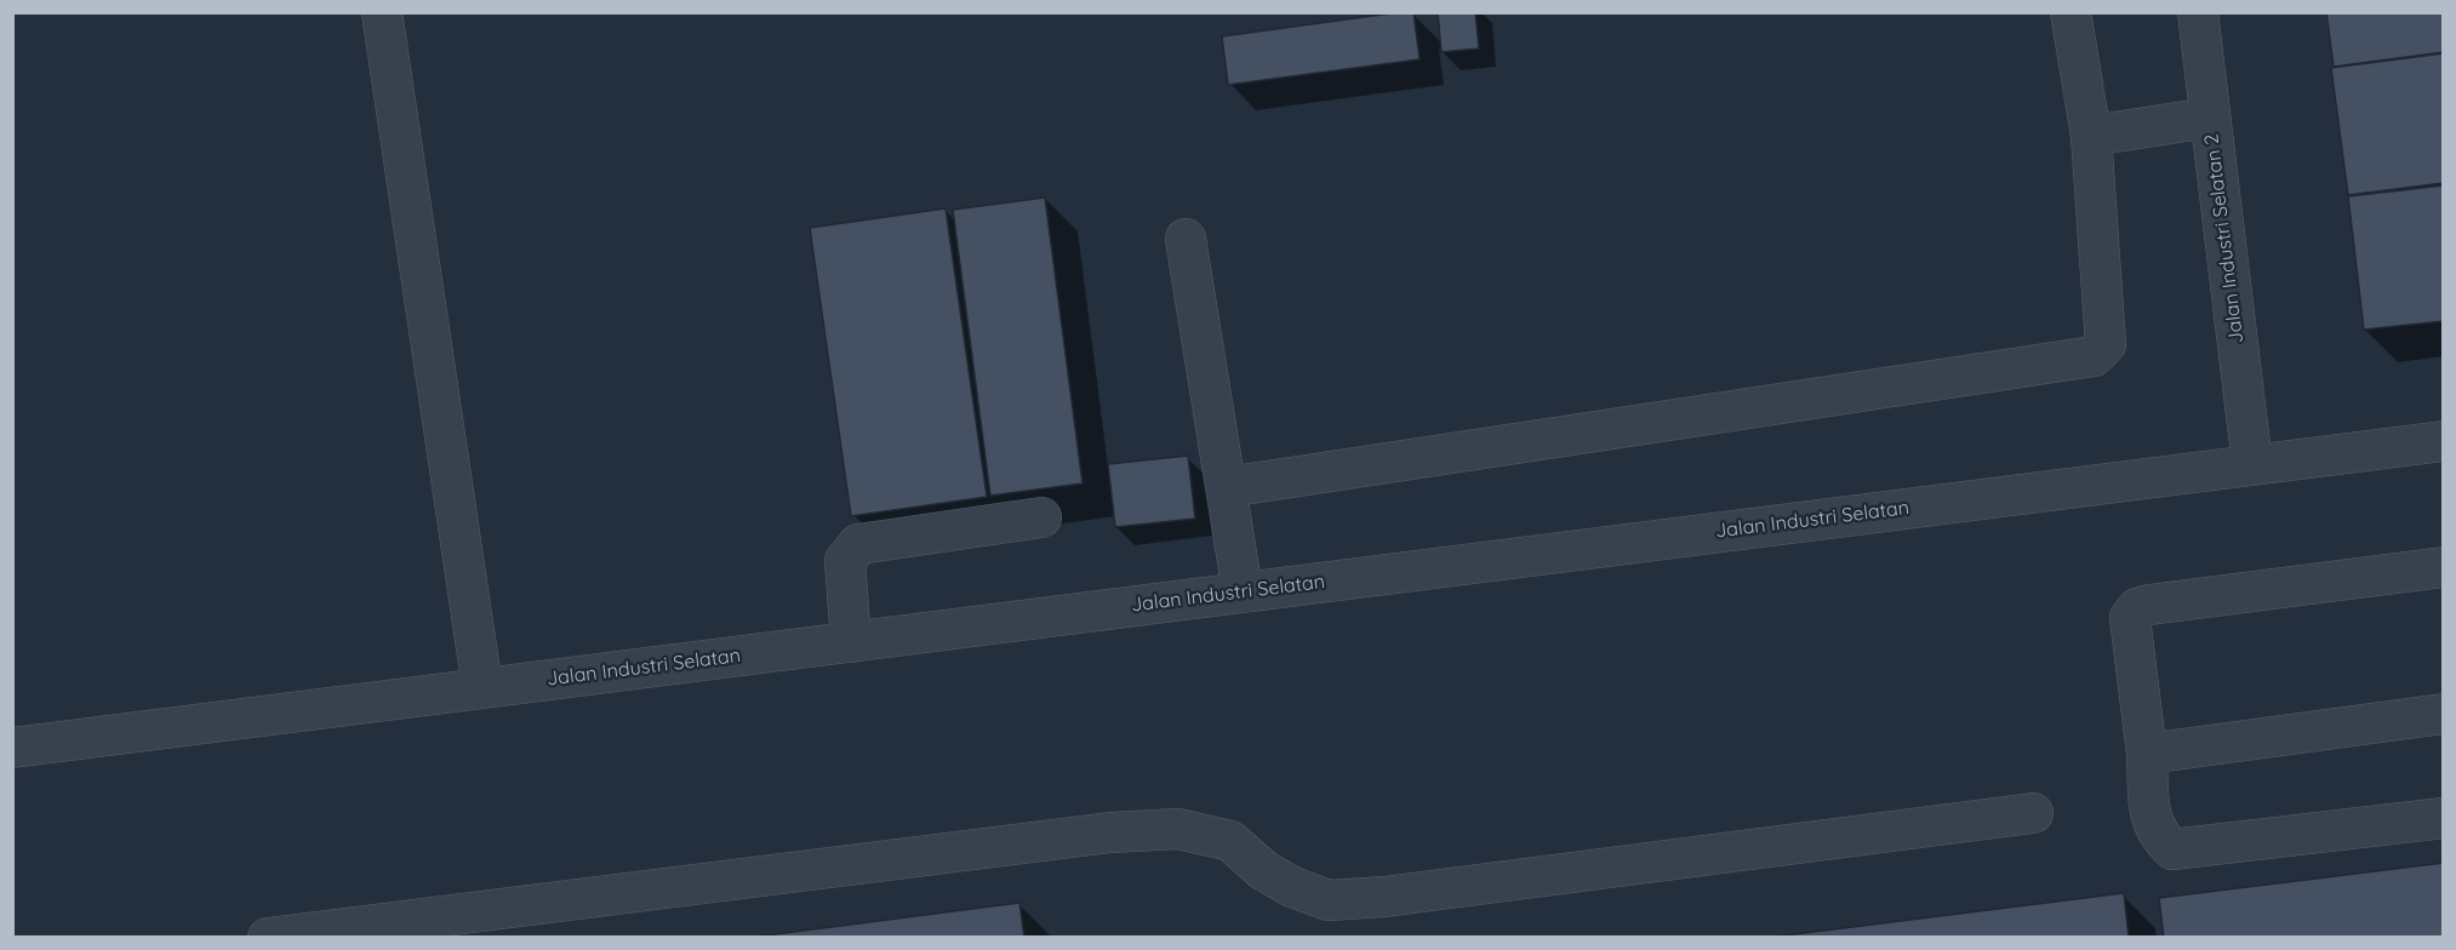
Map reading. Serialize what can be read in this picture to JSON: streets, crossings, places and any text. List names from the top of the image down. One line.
{"streets":{"street":["Jalan Industri Selatan 2","Jalan Industri Selatan"]},"crossings":[["Jalan Industri Selatan 2","Jalan Industri Selatan"]]}
